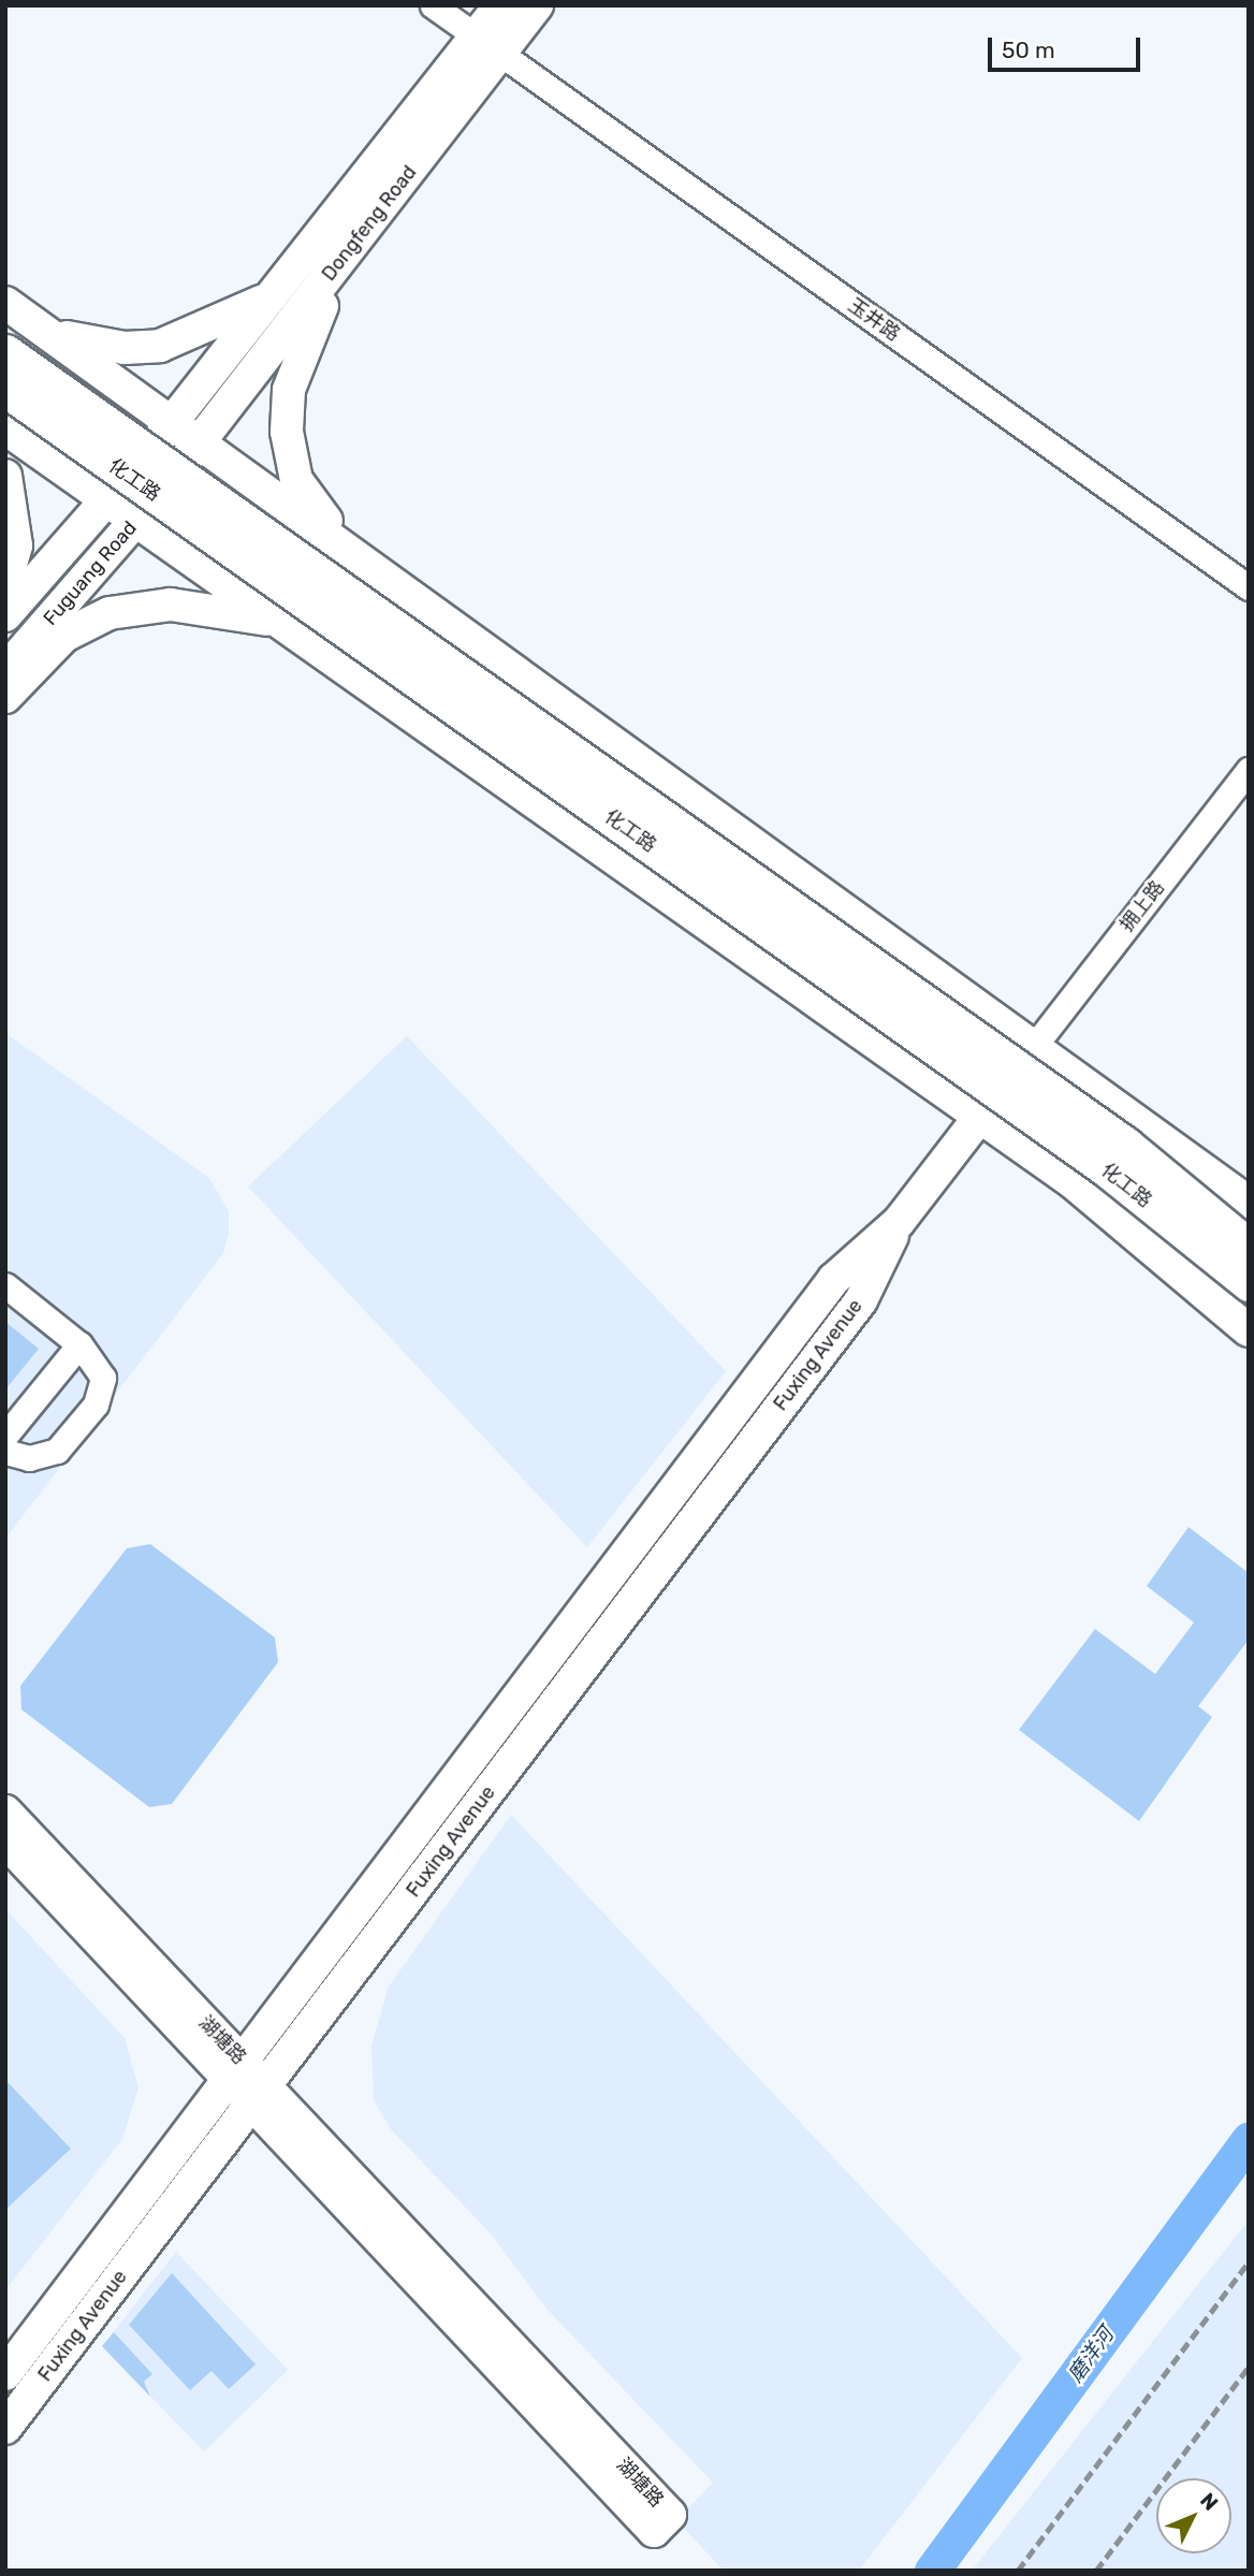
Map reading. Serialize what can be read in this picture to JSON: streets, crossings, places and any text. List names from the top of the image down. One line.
{"streets":{"highway":["化工路"],"main road":["Dongfeng Road","Fuguang Road","Fuxing Avenue","湖塘路"],"street":["玉井路","拥上路"]},"crossings":[["Dongfeng Road","玉井路"],["Dongfeng Road","Fuguang Road"],["Fuxing Avenue","湖塘路"]],"water":["磨洋河"],"scale_bar":"50 m","north":"top right"}
